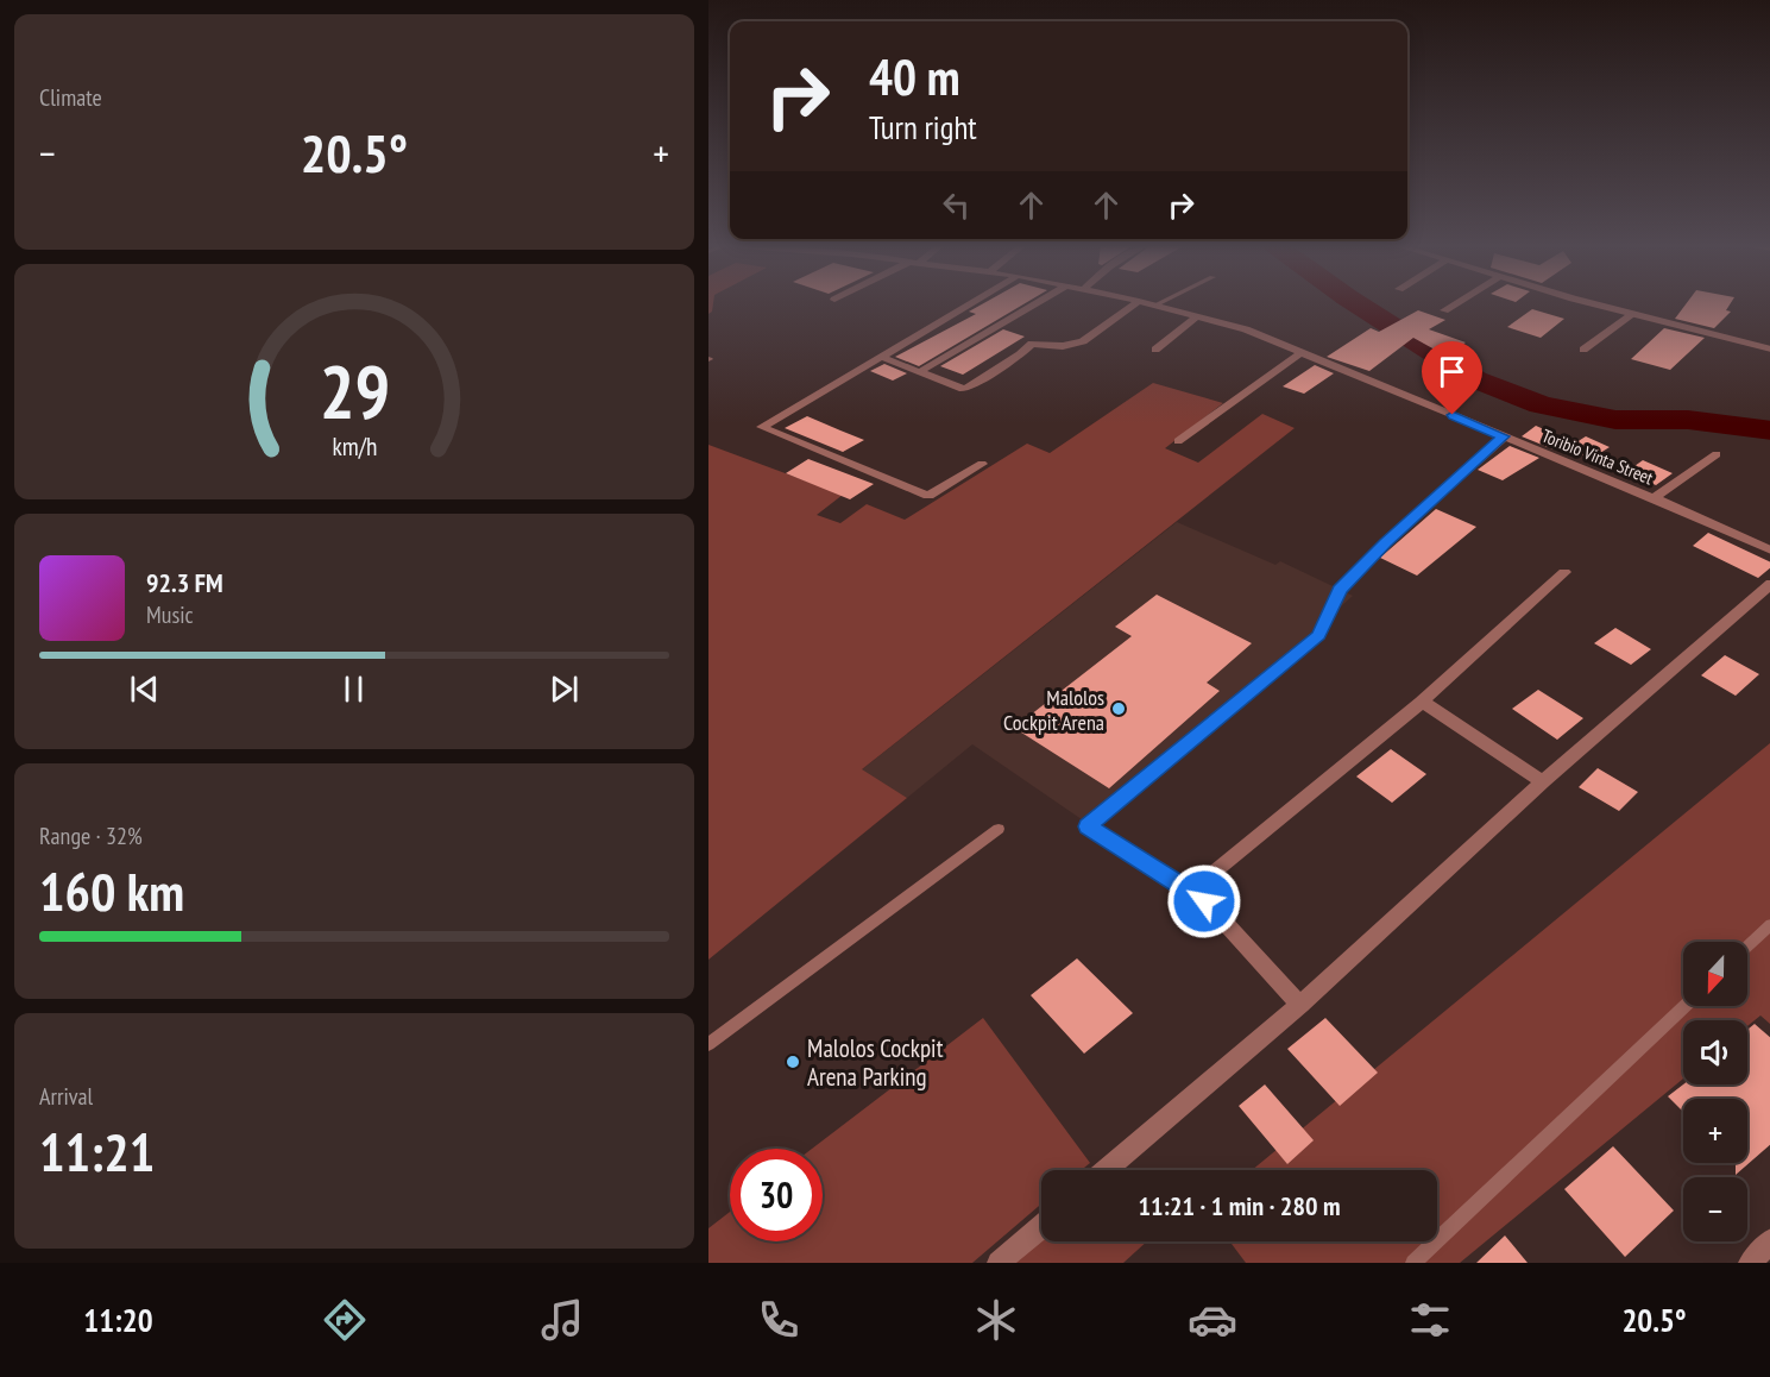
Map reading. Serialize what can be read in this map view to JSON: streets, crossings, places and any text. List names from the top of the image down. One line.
{"streets":{"street":["Toribio Vinta Street"]},"places":["Malolos Cockpit Arena","Malolos Cockpit Arena Parking"],"north":"bottom","page":{"tile":["Climate",["Range · 32%","160 km"],["Arrival","11:21"]],"turn":["40 m","Turn right"],"heat":["−","20.5°","+"],"song":["92.3 FM","Music"],"map_buttons":["+","−"],"limit":"30","trip":"11:21 · 1 min · 280 m","tabs":["11:20","20.5°"],"gauge":["29","km/h"]}}
